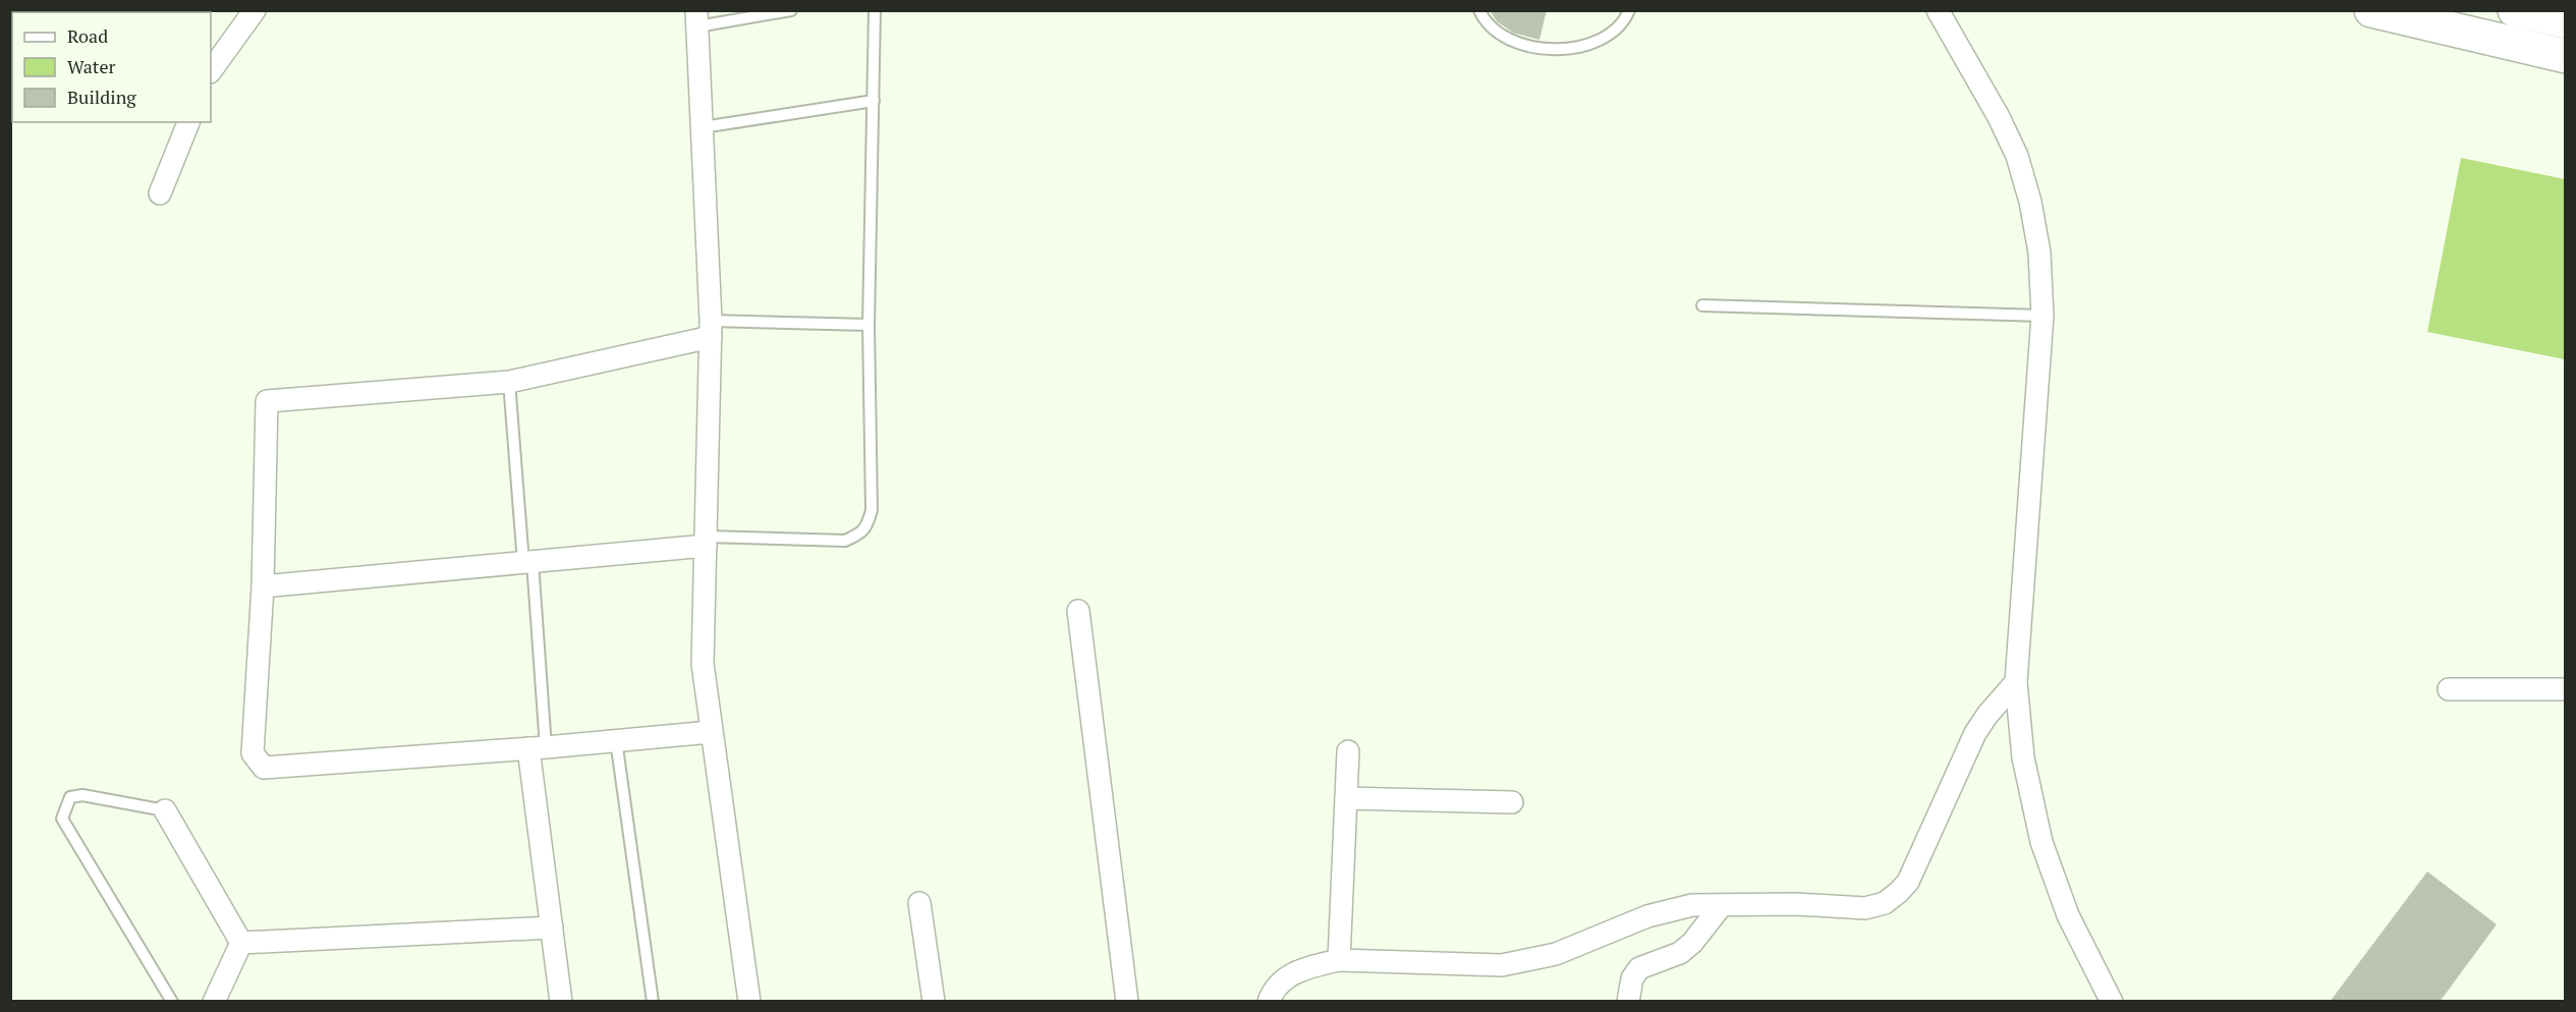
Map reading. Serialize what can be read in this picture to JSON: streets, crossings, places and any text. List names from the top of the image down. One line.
{"legend":["Road","Water","Building"]}
